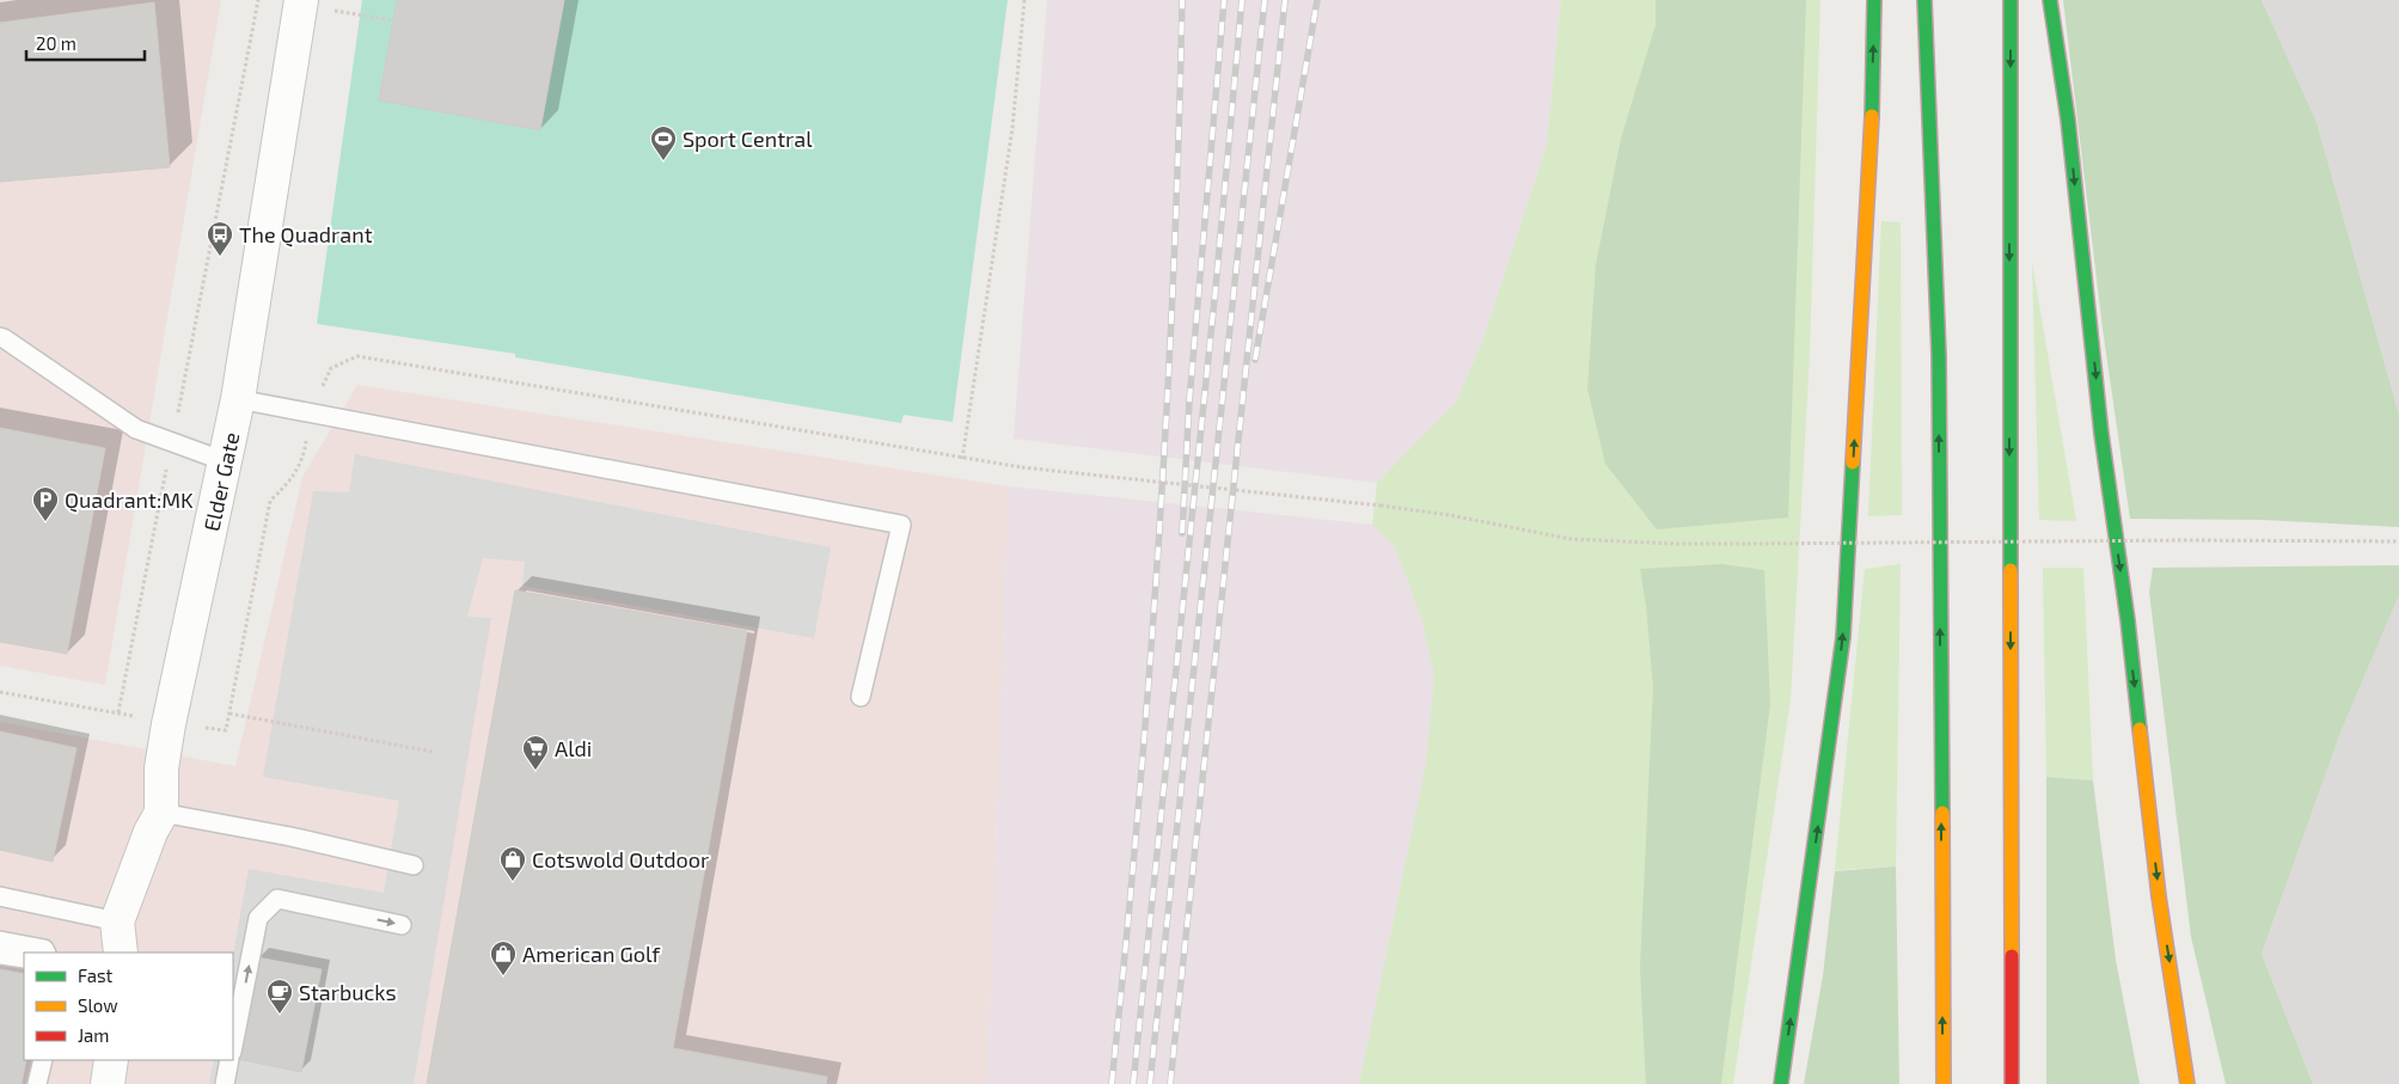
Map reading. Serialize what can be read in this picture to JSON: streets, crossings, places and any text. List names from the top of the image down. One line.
{"streets":{"street":["Elder Gate"]},"places":{"sports":["Sport Central"],"bus stop":["The Quadrant"],"parking":["Quadrant:MK"],"supermarket":["Aldi"],"shop":["Cotswold Outdoor","American Golf"],"cafe":["Starbucks"]},"legend":["Fast","Slow","Jam"],"scale_bar":"20 m"}
